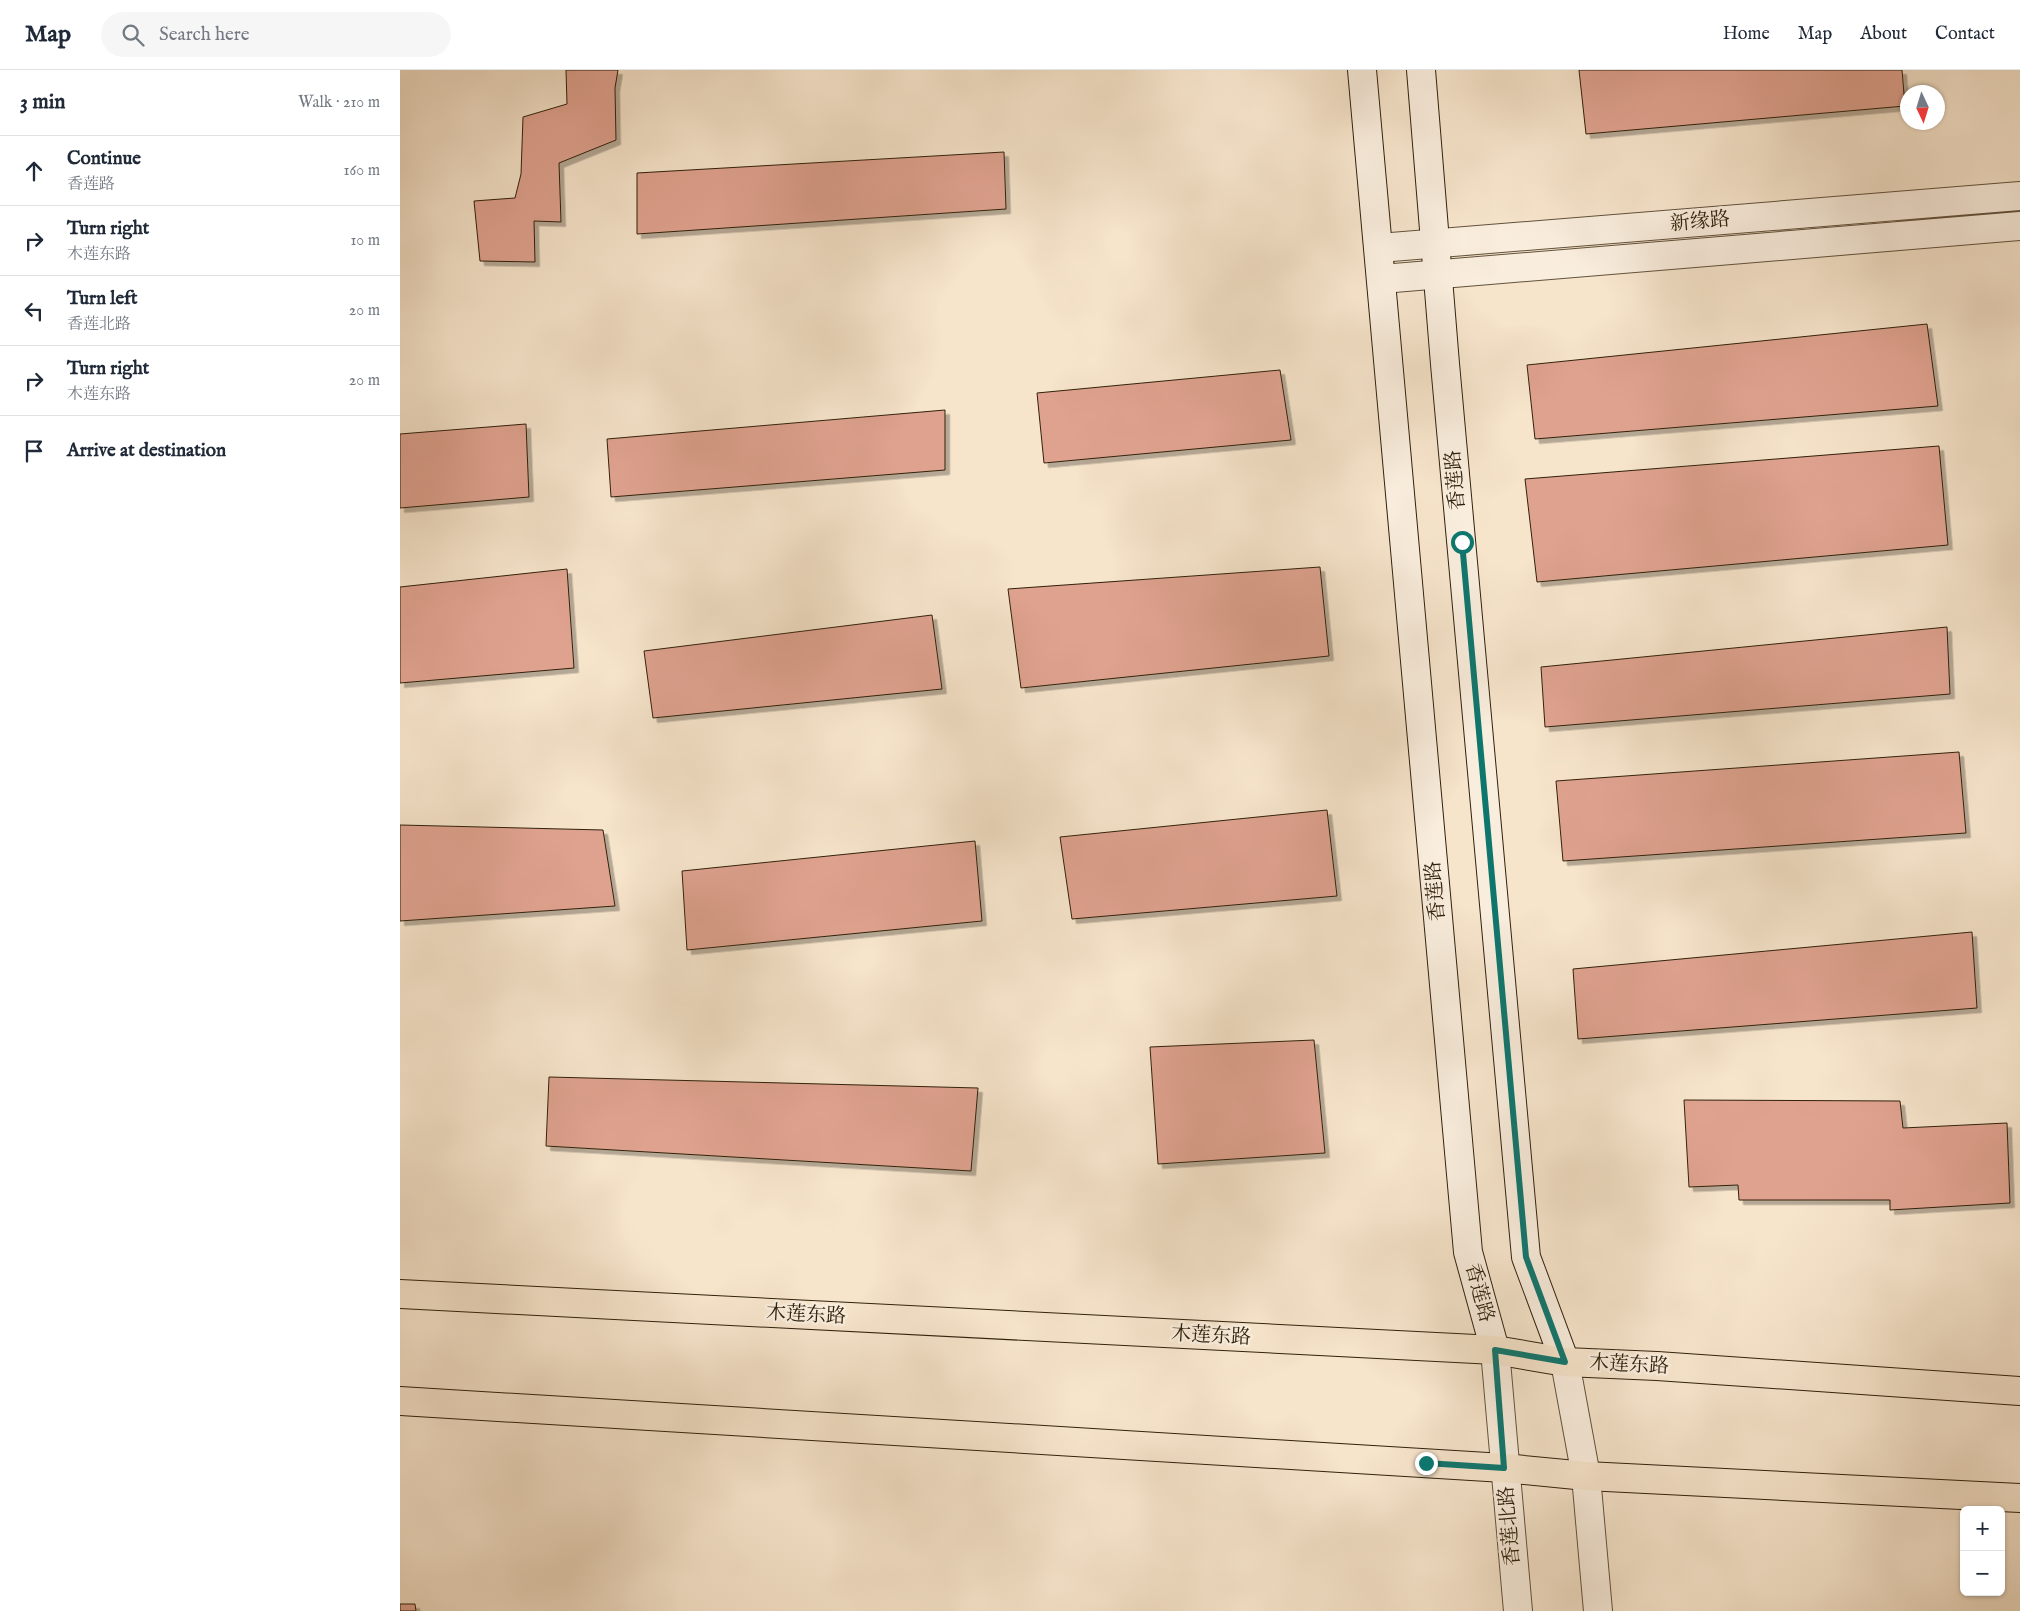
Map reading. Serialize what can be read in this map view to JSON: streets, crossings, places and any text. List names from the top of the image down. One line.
{"streets":{"main road":["新缘路","香莲路","木莲东路","香莲北路"]},"crossings":[["新缘路","香莲路"],["香莲路","木莲东路"],["香莲路","香莲北路"],["木莲东路","香莲北路"]],"north":"bottom","page":{"header":"Map","search":"Search here","nav":["Home","Map","About","Contact"],"heading":["3 min","Walk · 210 m"],"list":[["Continue","香莲路","160 m"],["Turn right","木莲东路","10 m"],["Turn left","香莲北路","20 m"],["Turn right","木莲东路","20 m"],"Arrive at destination"],"map_buttons":["+","−"]}}
